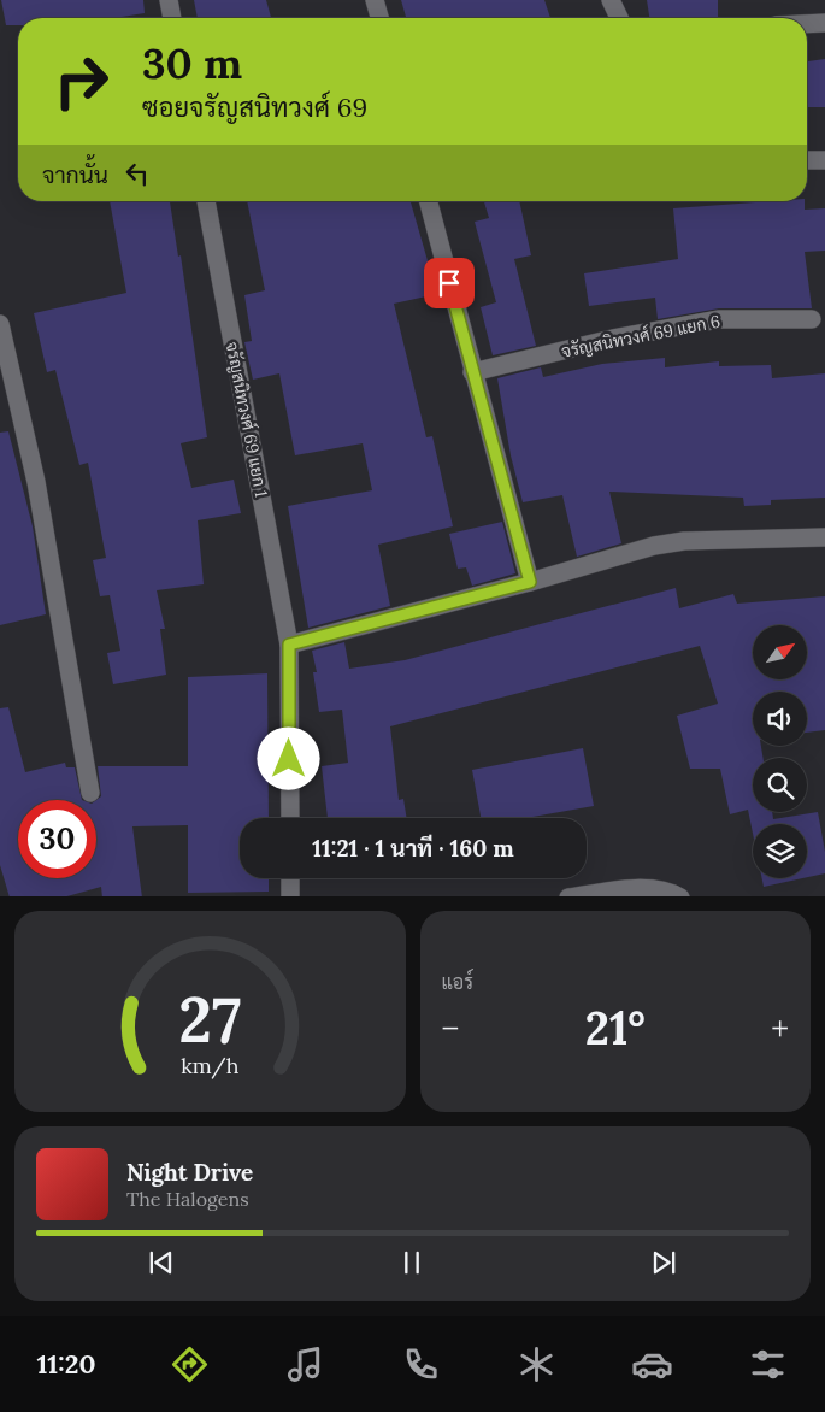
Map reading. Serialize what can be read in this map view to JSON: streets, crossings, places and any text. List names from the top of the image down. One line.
{"streets":{"street":["จรัญสนิทวงศ์ 69 แยก 6","จรัญสนิทวงศ์ 69 แยก 1"]},"north":"top right","page":{"turn":["30 m","ซอยจรัญสนิทวงศ์ 69"],"then":"จากนั้น","limit":"30","trip":"11:21 · 1 นาที · 160 m","tile":"แอร์","heat":["−","21°","+"],"song":["Night Drive","The Halogens"],"tabs":"11:20","gauge":["27","km/h"]}}
